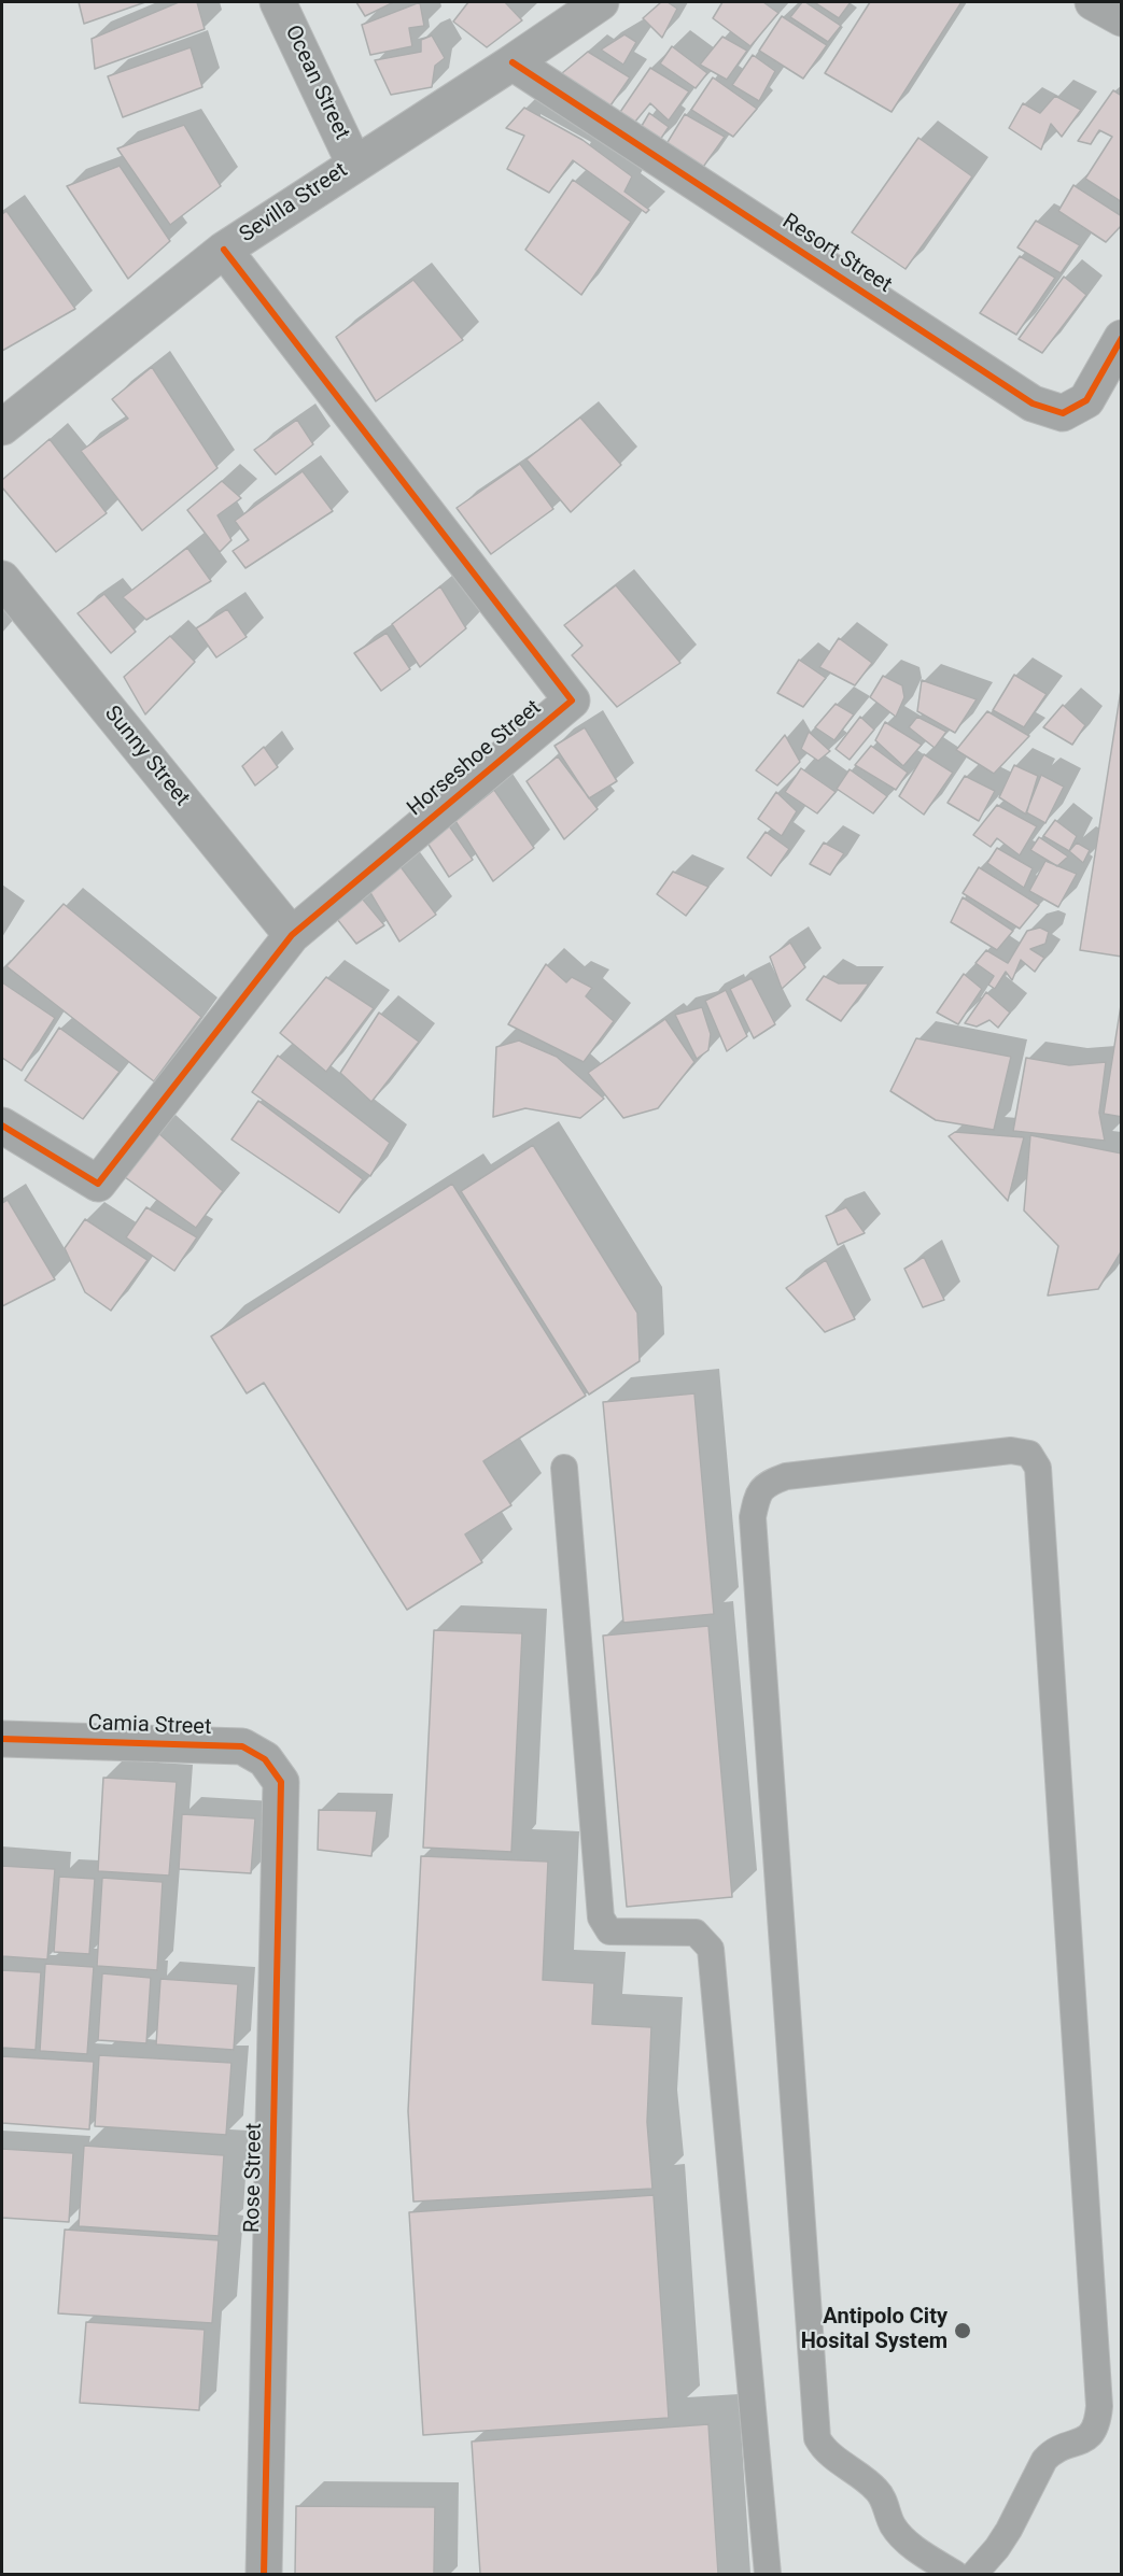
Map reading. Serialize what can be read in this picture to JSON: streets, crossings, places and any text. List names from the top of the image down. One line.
{"streets":{"street":["Ocean Street","Sevilla Street","Resort Street","Sunny Street","Horseshoe Street","Camia Street","Rose Street"]},"crossings":[["Ocean Street","Sevilla Street"],["Sevilla Street","Resort Street"],["Sevilla Street","Horseshoe Street"],["Sunny Street","Horseshoe Street"],["Camia Street","Rose Street"]],"places":["Antipolo City Hosital System"]}
